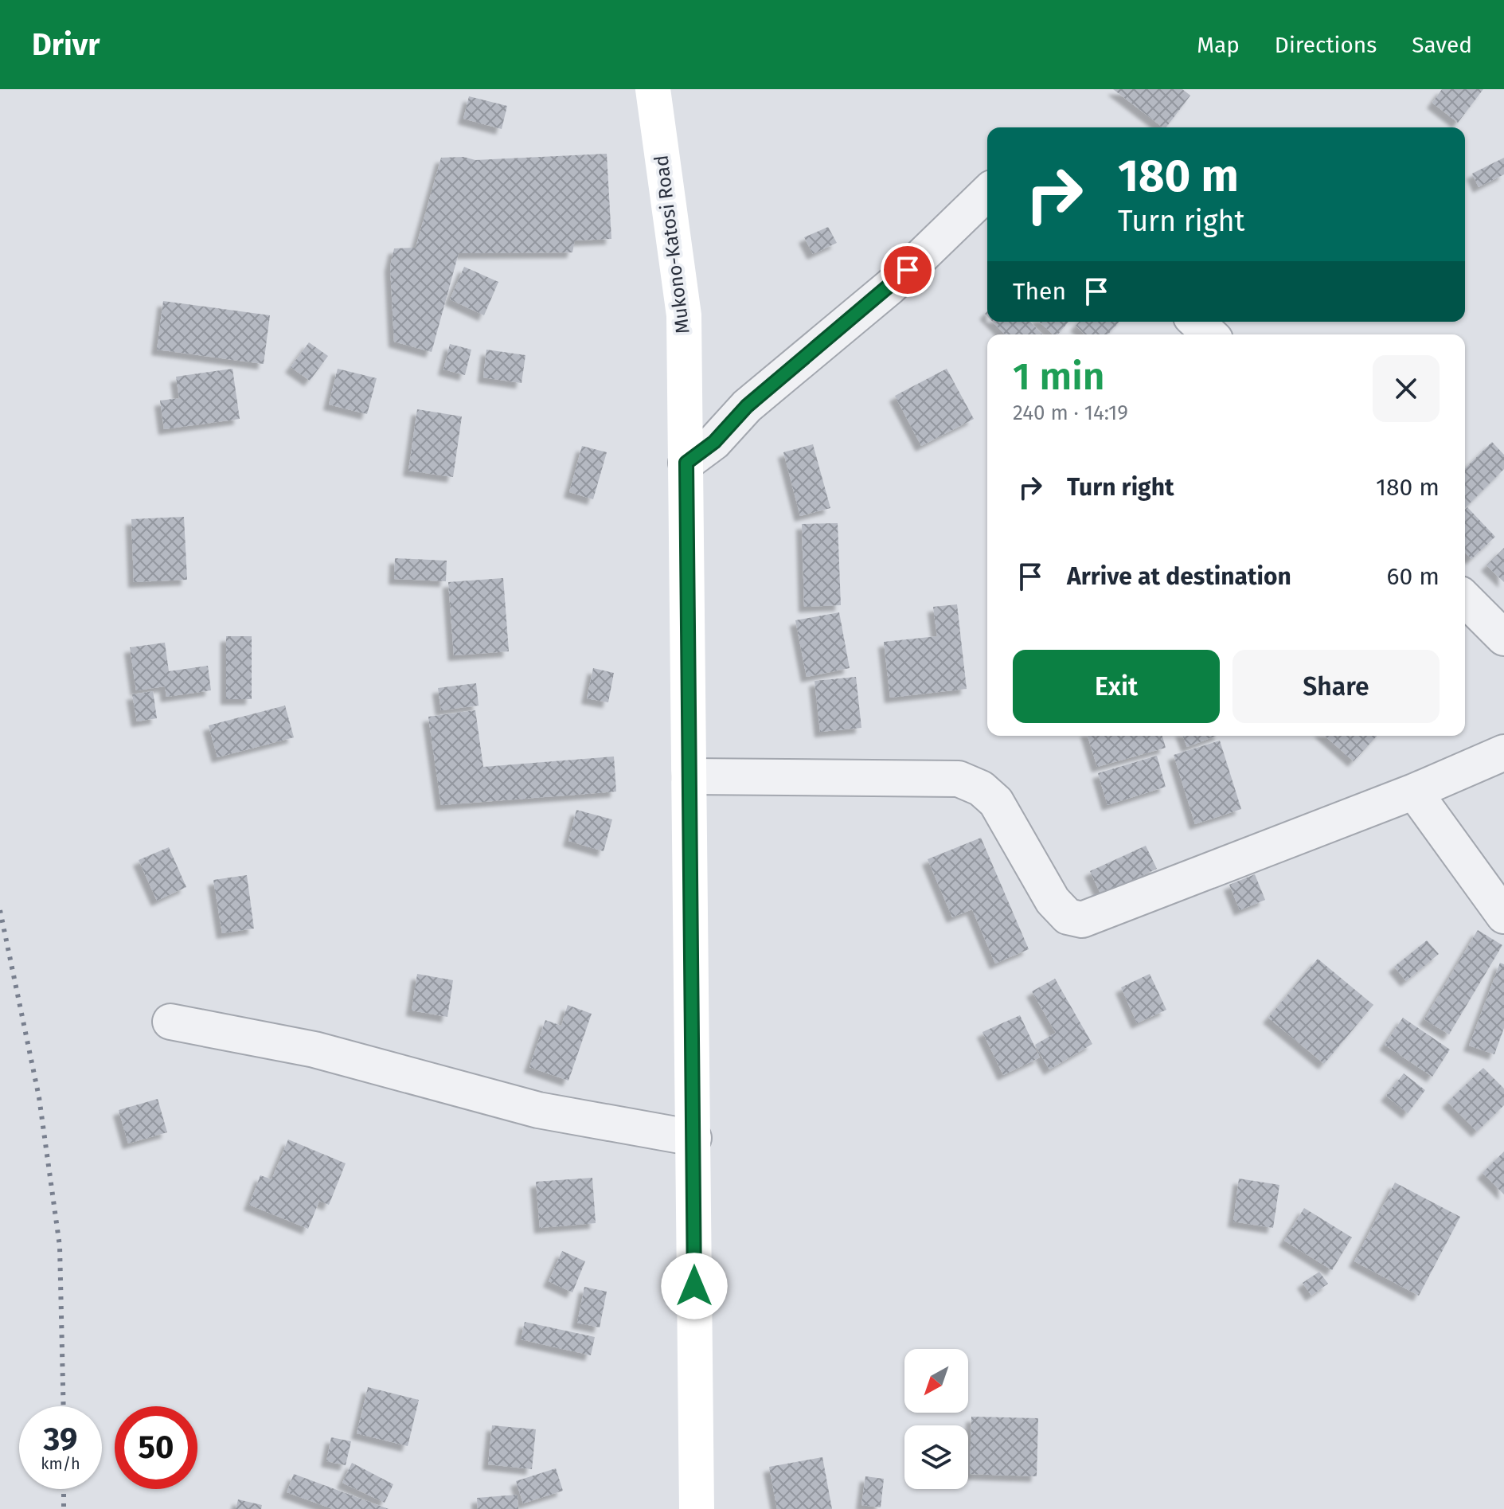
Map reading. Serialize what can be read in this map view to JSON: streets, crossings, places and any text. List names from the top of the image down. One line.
{"streets":{"main road":["Mukono-Katosi Road"]},"north":"bottom left","page":{"header":"Drivr","nav":["Map","Directions","Saved"],"turn":["180 m","Turn right"],"then":"Then","heading":["1 min","240 m · 14:19"],"list":[{"name":"Turn right","value":"180 m"},{"name":"Arrive at destination","value":"60 m"}],"buttons":["Exit","Share"],"speed":"39 km/h","limit":"50"}}
